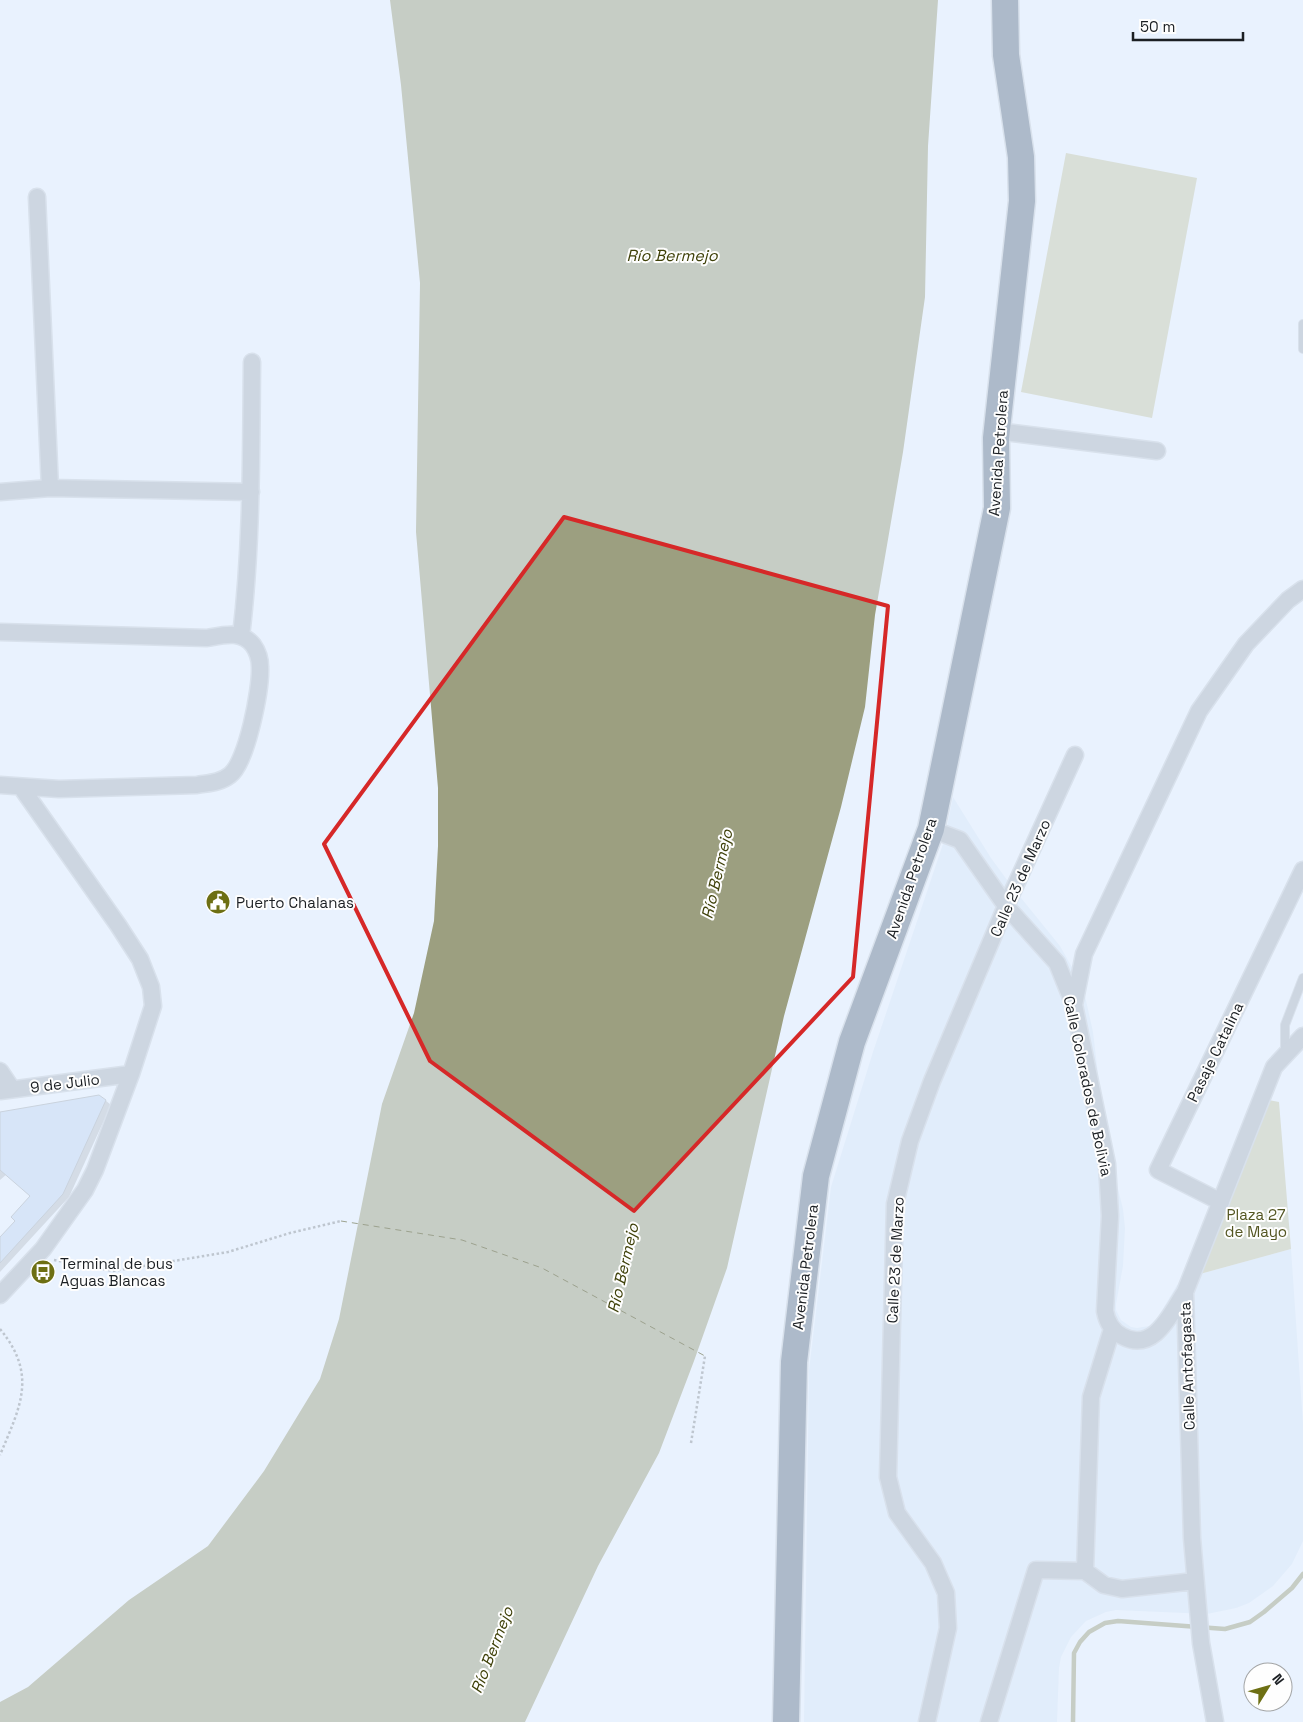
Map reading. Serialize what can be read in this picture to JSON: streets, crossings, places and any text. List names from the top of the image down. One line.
{"streets":{"highway":["Avenida Petrolera"],"street":["Calle 23 de Marzo","Pasaje Catalina","9 de Julio","Calle Colorados de Bolivia","Calle Antofagasta"]},"crossings":[["Avenida Petrolera","Calle Colorados de Bolivia"],["Calle 23 de Marzo","Calle Colorados de Bolivia"],["Pasaje Catalina","Calle Antofagasta"]],"water":["Río Bermejo"],"parks":["Plaza 27 de Mayo"],"places":{"public building":["Puerto Chalanas"],"bus stop":["Terminal de bus Aguas Blancas"]},"scale_bar":"50 m","north":"top right"}
